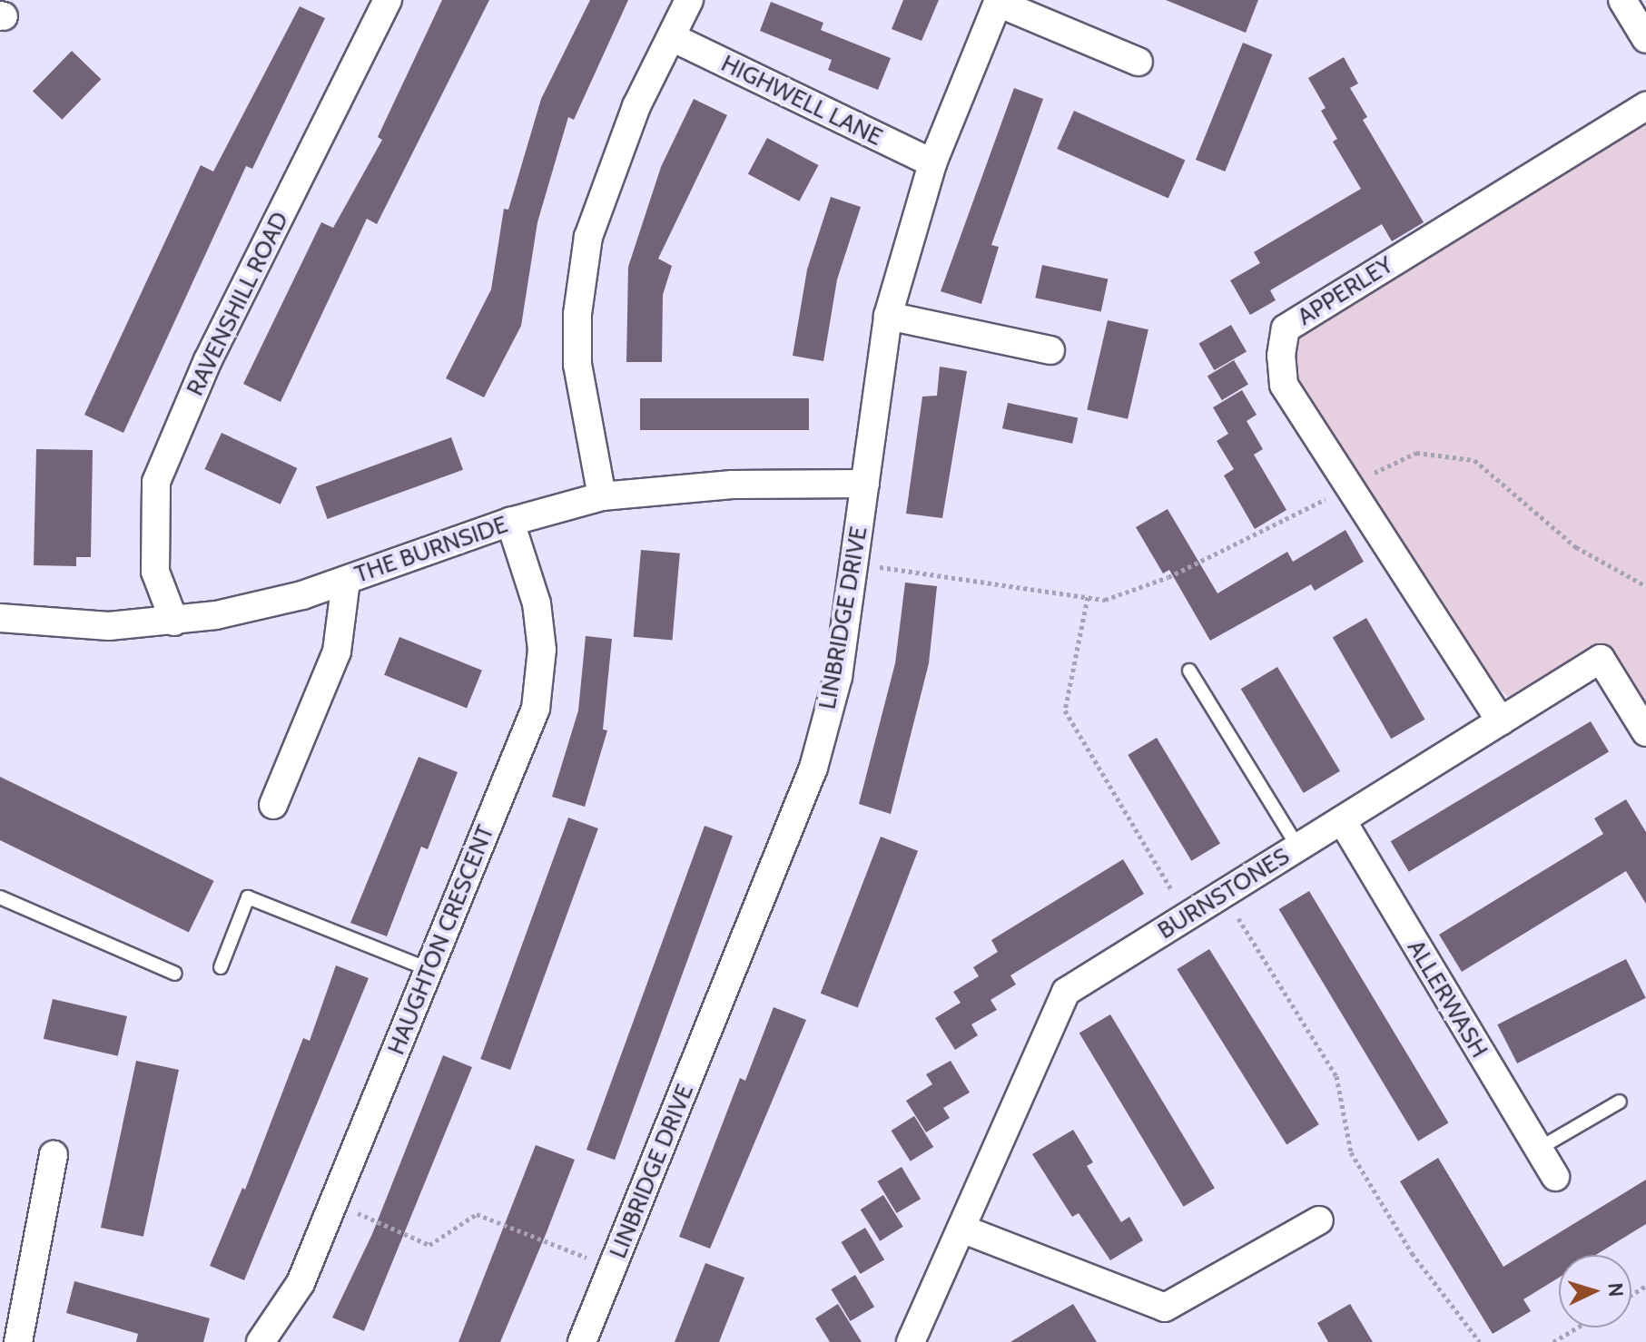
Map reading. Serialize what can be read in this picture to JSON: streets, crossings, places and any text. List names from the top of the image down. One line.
{"streets":{"street":["HIGHWELL LANE","APPERLEY","RAVENSHILL ROAD","THE BURNSIDE","LINBRIDGE DRIVE","BURNSTONES","HAUGHTON CRESCENT","ALLERWASH"]},"crossings":[["HIGHWELL LANE","LINBRIDGE DRIVE"],["APPERLEY","BURNSTONES"],["RAVENSHILL ROAD","THE BURNSIDE"],["THE BURNSIDE","LINBRIDGE DRIVE"],["THE BURNSIDE","HAUGHTON CRESCENT"],["BURNSTONES","ALLERWASH"]],"north":"right"}
